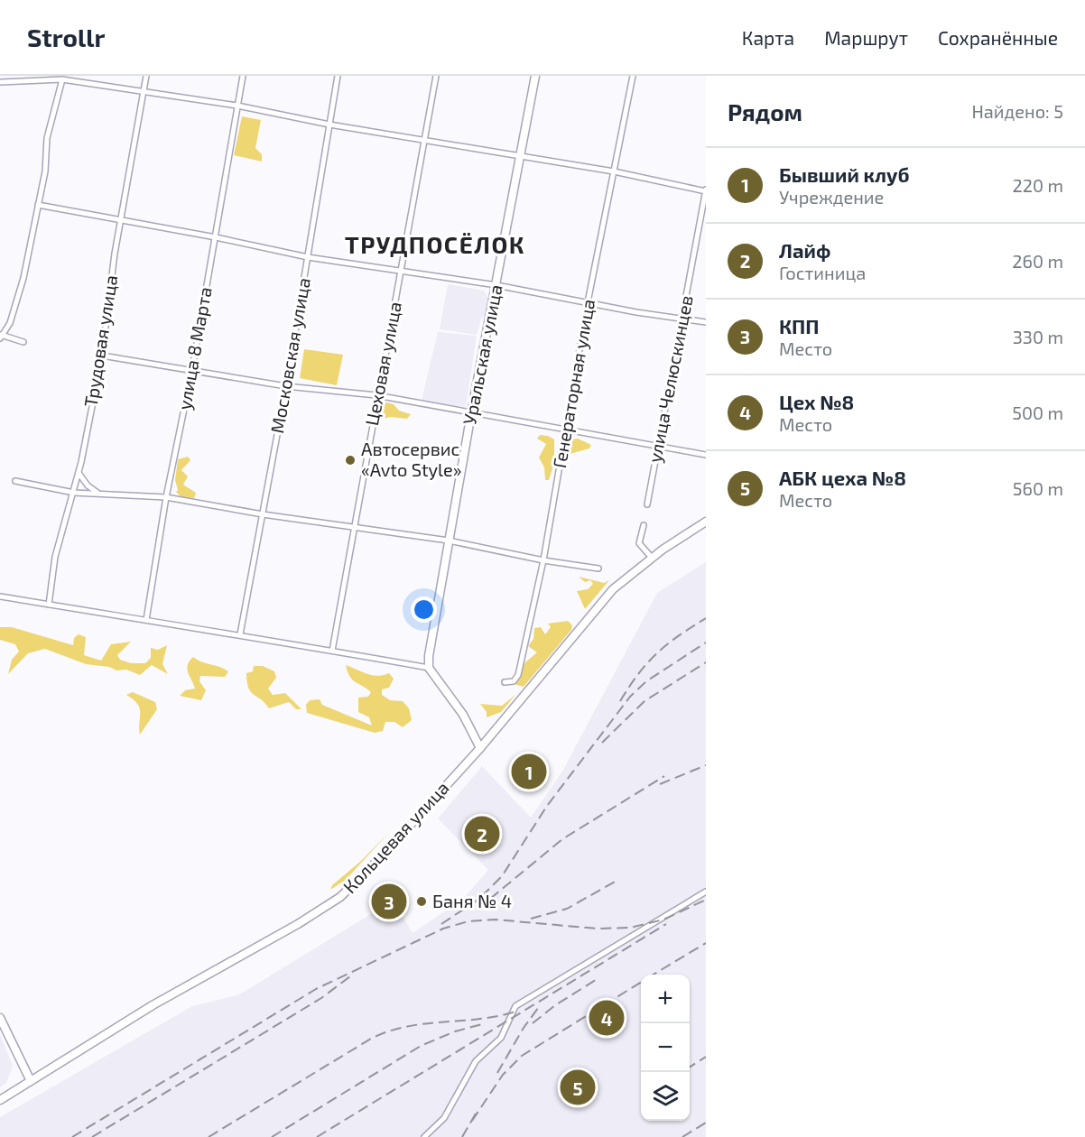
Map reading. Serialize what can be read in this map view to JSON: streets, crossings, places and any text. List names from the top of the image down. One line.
{"streets":{"street":["Трудовая улица","улица 8 Марта","Уральская улица","Московская улица","Цеховая улица","улица Челюскинцев","Генераторная улица","Кольцевая улица"]},"districts":["ТРУДПОСЁЛОК"],"places":["Автосервис «Avto Style»","Баня № 4"],"page":{"header":"Strollr","nav":["Карта","Маршрут","Сохранённые"],"heading":["Рядом","Найдено: 5"],"list":[{"mark":"1","name":"Бывший клуб","note":"Учреждение","value":"220 m"},{"mark":"2","name":"Лайф","note":"Гостиница","value":"260 m"},{"mark":"3","name":"КПП","note":"Место","value":"330 m"},{"mark":"4","name":"Цех №8","note":"Место","value":"500 m"},{"mark":"5","name":"АБК цеха №8","note":"Место","value":"560 m"}],"pins":["1","2","3","4","5"],"map_buttons":["+","−"]}}
